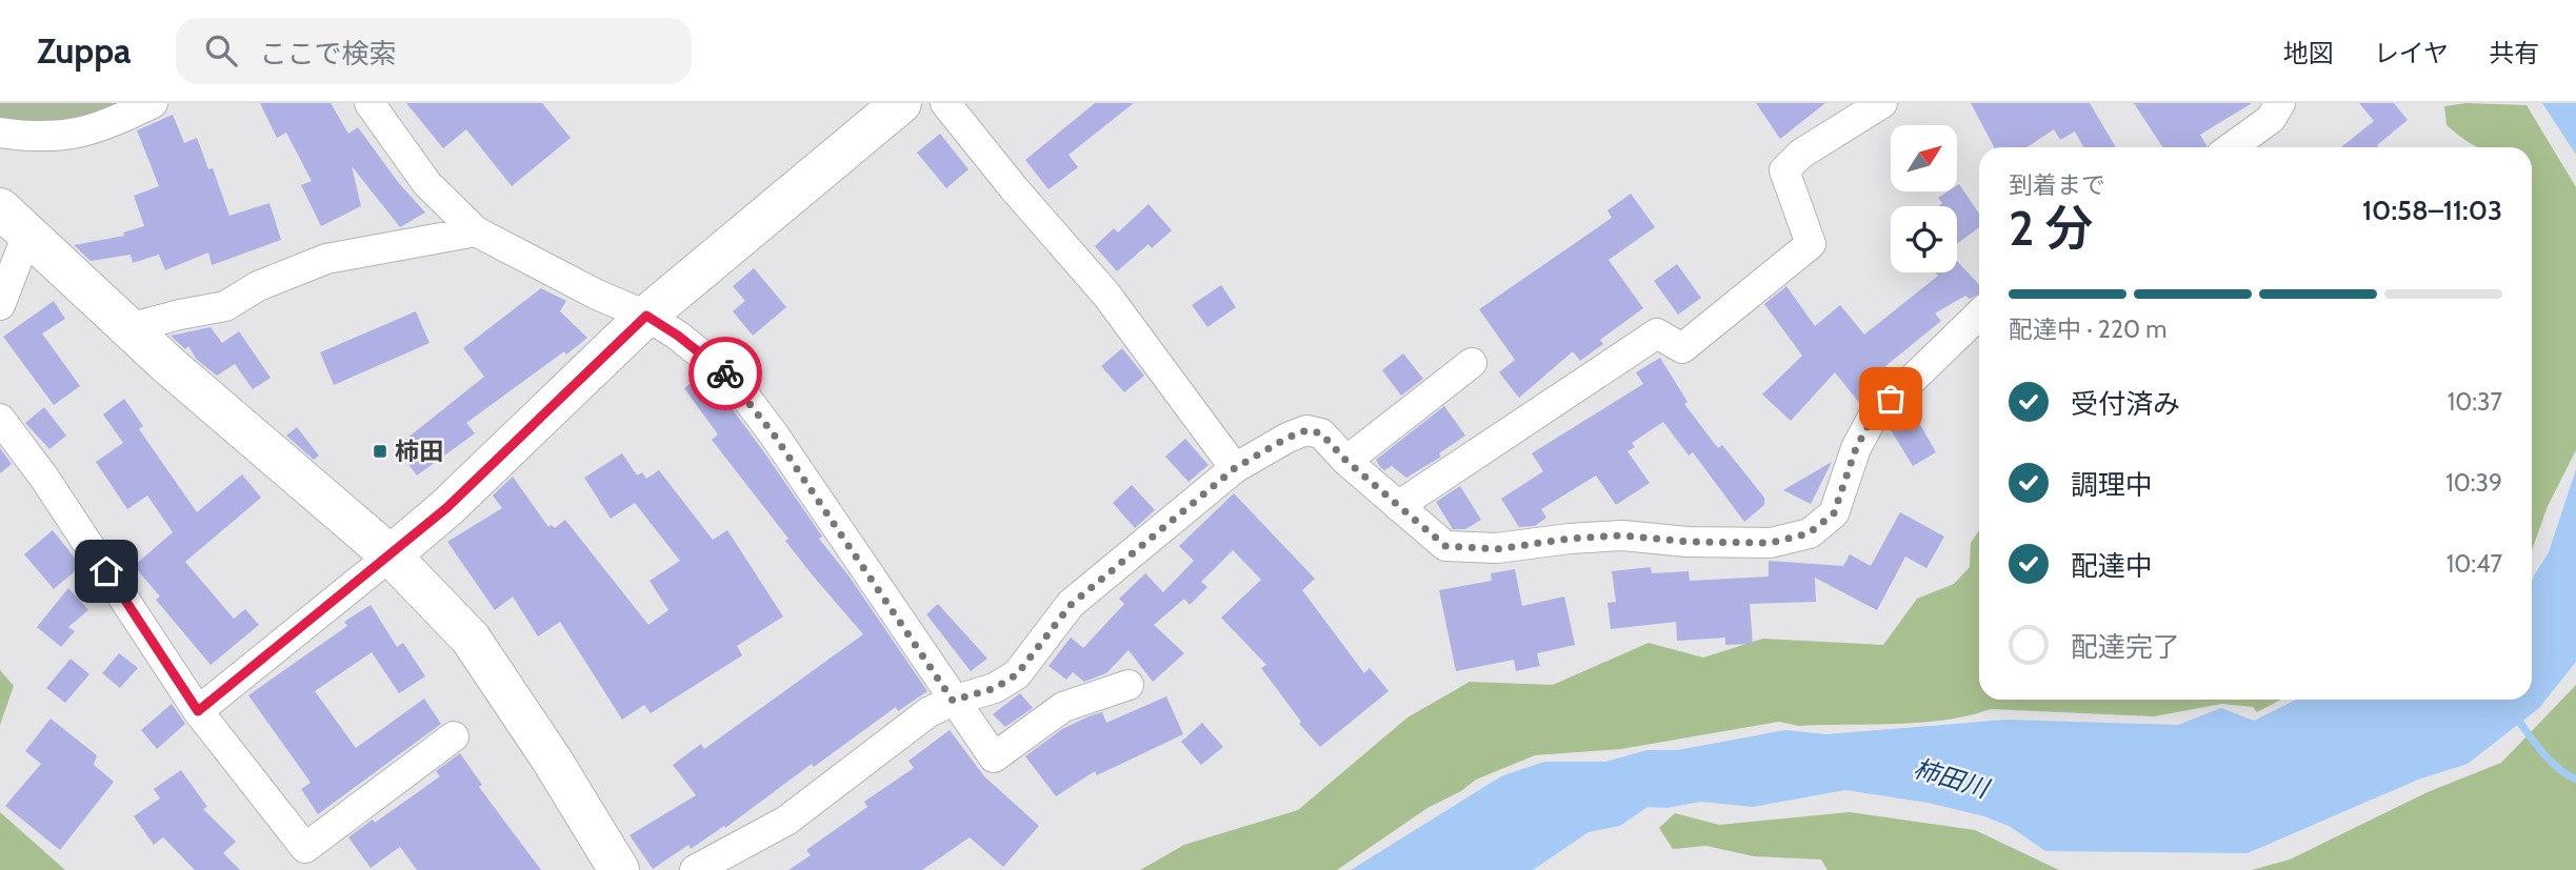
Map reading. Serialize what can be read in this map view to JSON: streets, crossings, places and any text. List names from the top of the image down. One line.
{"water":["柿田川"],"places":{"transit":["柿田"]},"north":"top right","page":{"header":"Zuppa","search":"ここで検索","nav":["地図","レイヤ","共有"],"heading":["2 分","到着まで","10:58–11:03"],"bar":"配達中 · 220 m","list":[["受付済み","10:37"],["調理中","10:39"],["配達中","10:47"],"配達完了"]}}
